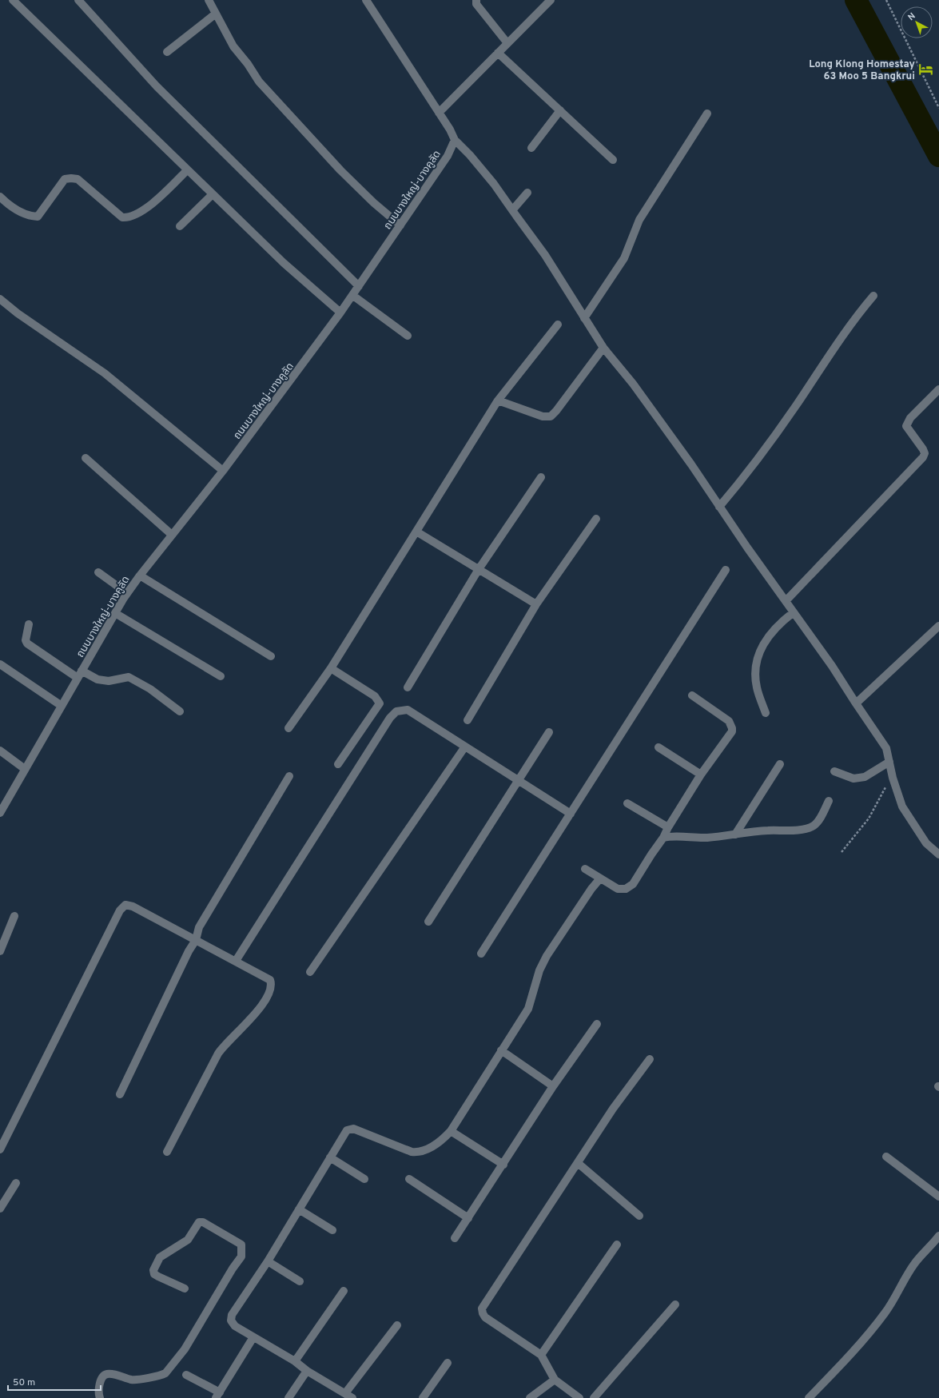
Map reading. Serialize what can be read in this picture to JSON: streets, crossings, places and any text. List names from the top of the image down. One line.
{"streets":{"street":["ถนนบางใหญ่-บางคูลัด"]},"places":{"hotel":["Long Klong Homestay 63 Moo 5 Bangkrui"]},"scale_bar":"50 m","north":"top left"}
